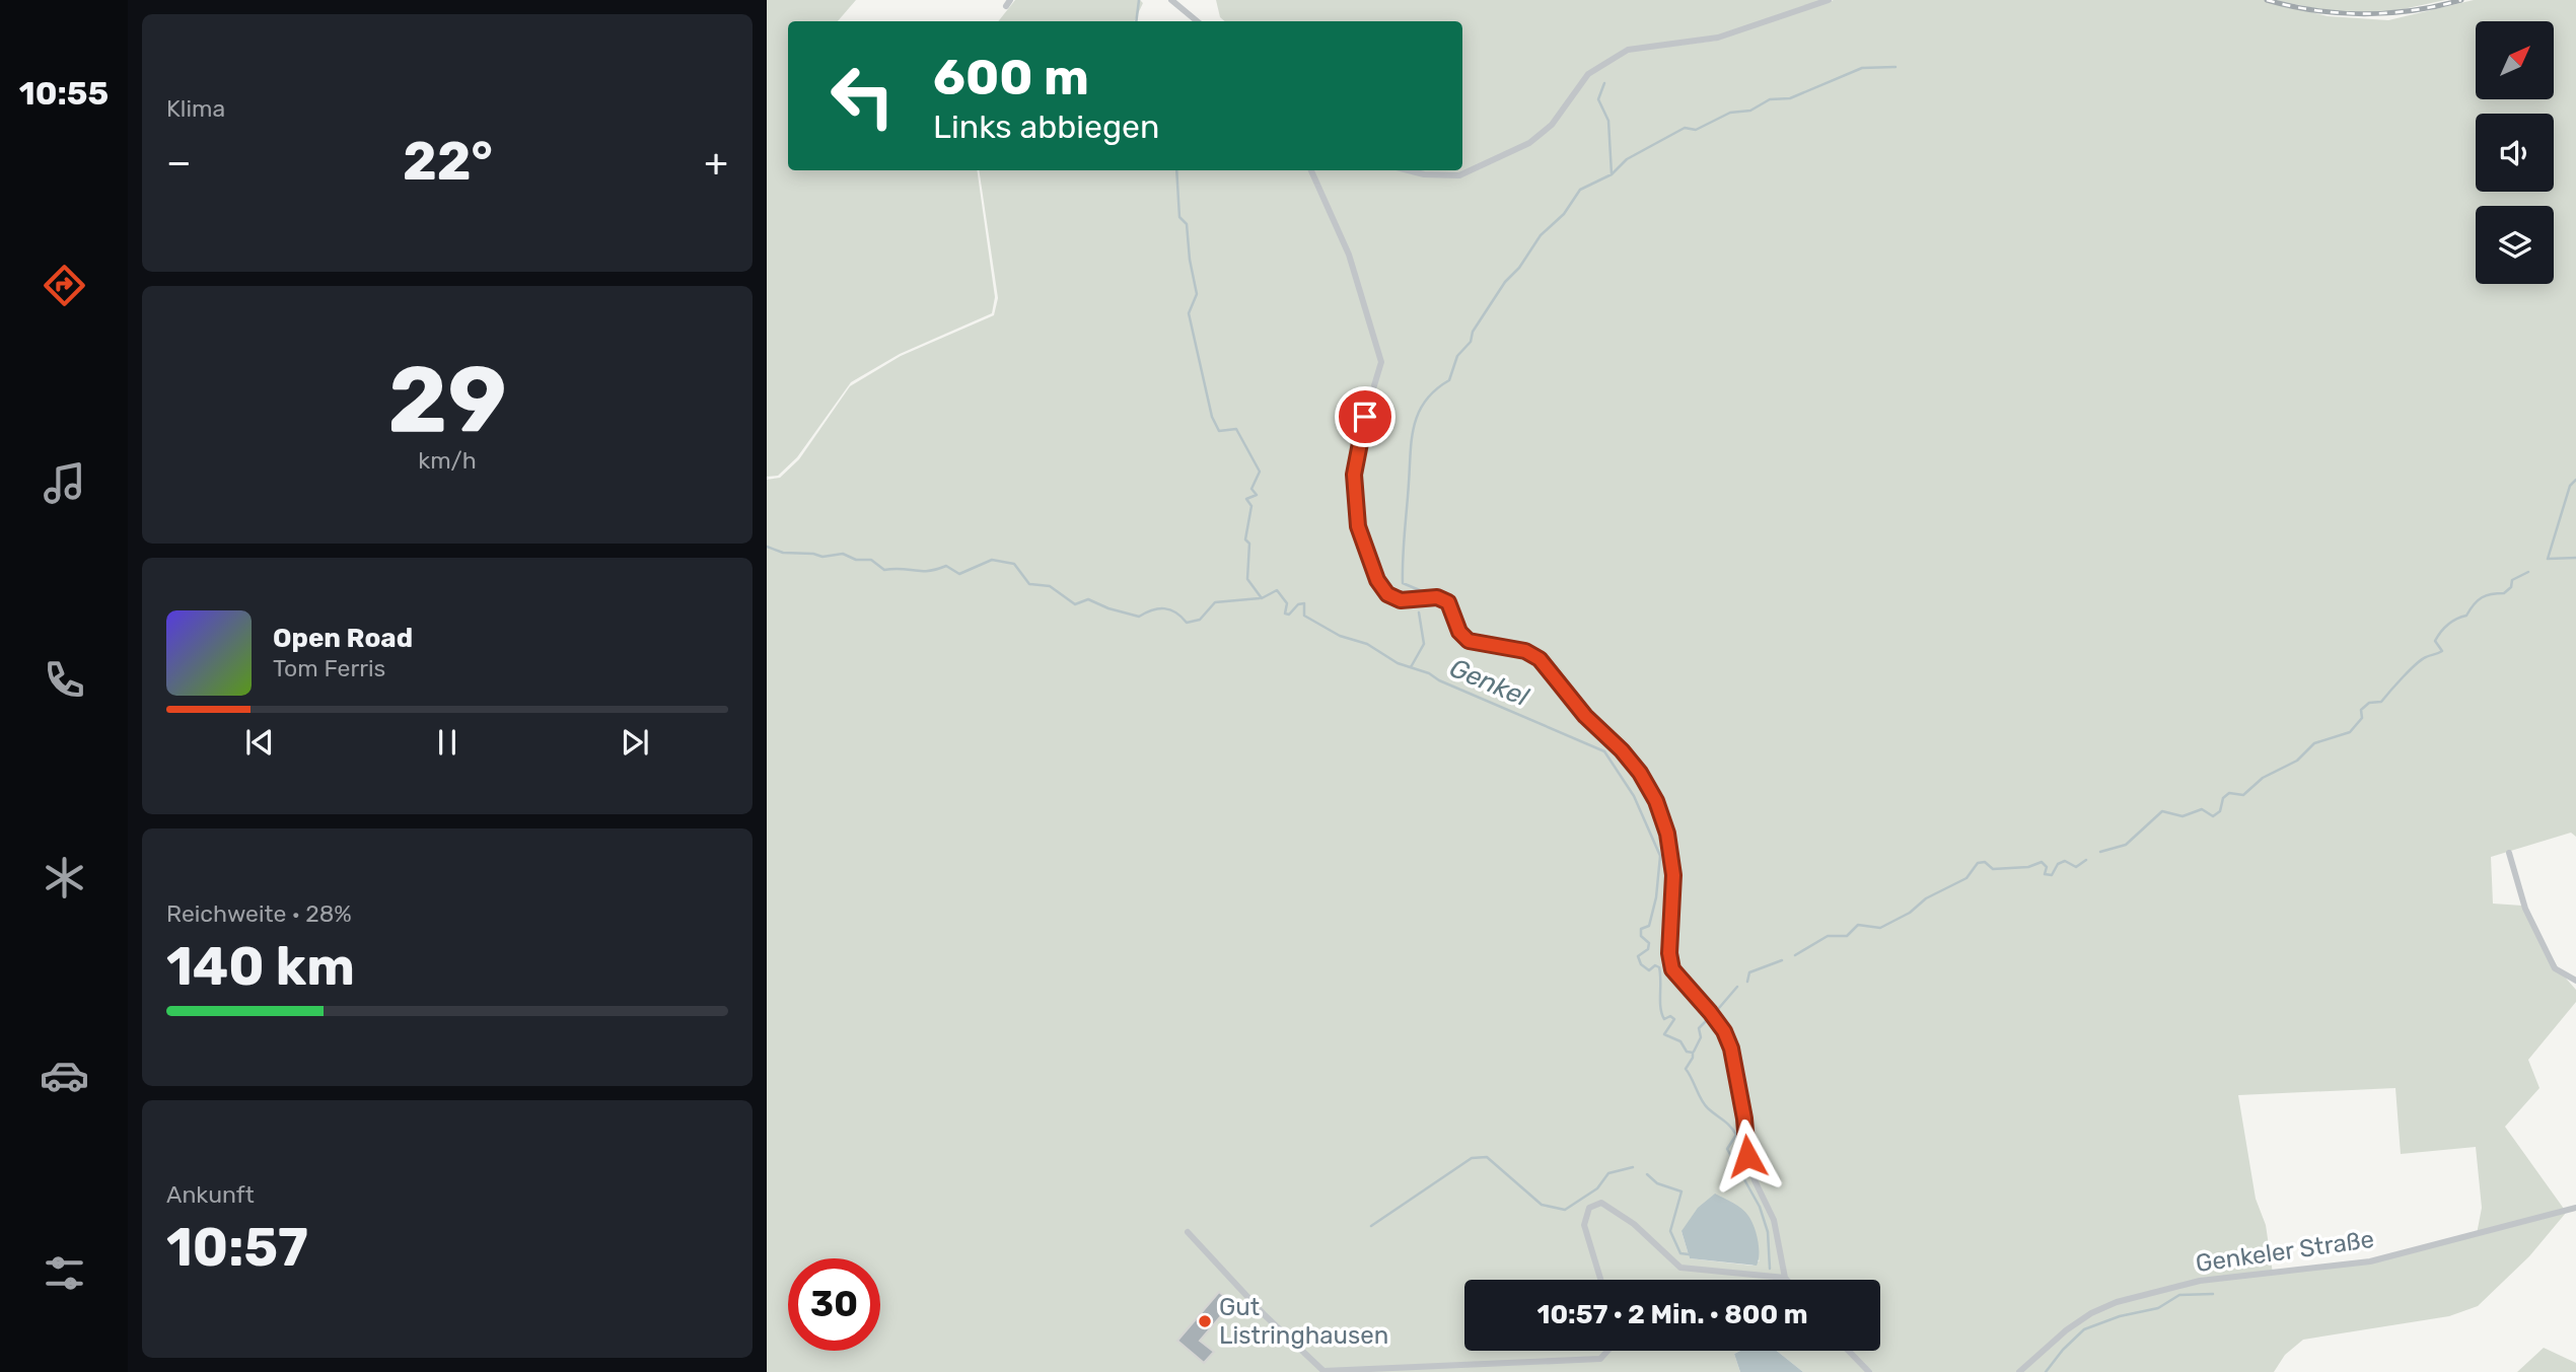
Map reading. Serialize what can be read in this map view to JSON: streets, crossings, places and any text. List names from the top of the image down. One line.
{"streets":{"street":["Genkeler Straße"]},"water":["Genkel"],"places":["Gut Listringhausen"],"north":"top right","page":{"tabs":"10:55","tile":["Klima",["29","km/h"],["Reichweite · 28%","140 km"],["Ankunft","10:57"]],"turn":["600 m","Links abbiegen"],"heat":["−","22°","+"],"song":["Open Road","Tom Ferris"],"limit":"30","trip":"10:57 · 2 Min. · 800 m"}}
